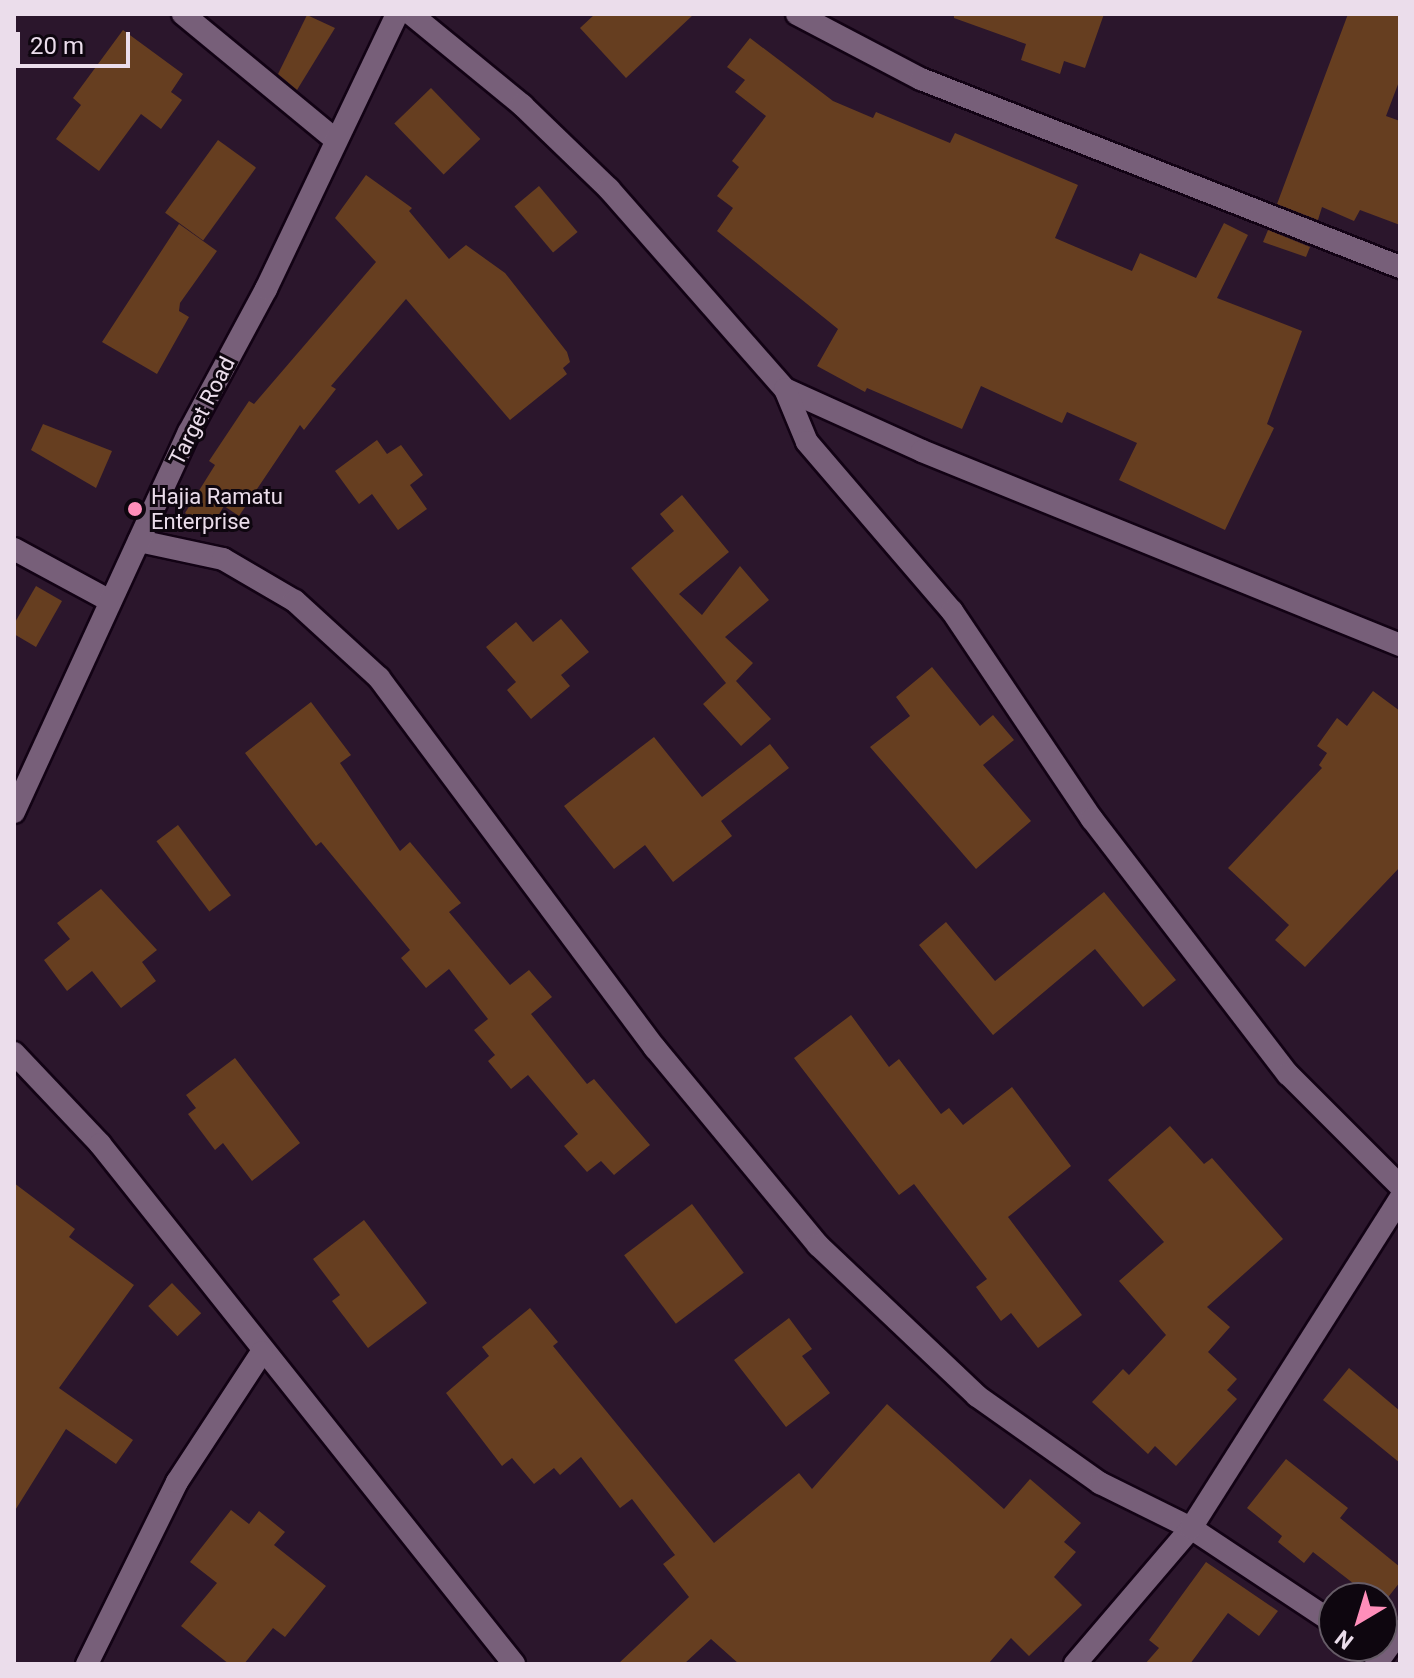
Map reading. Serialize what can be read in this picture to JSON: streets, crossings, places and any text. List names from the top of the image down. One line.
{"streets":{"street":["Target Road"]},"places":["Hajia Ramatu Enterprise"],"scale_bar":"20 m","north":"bottom left"}
